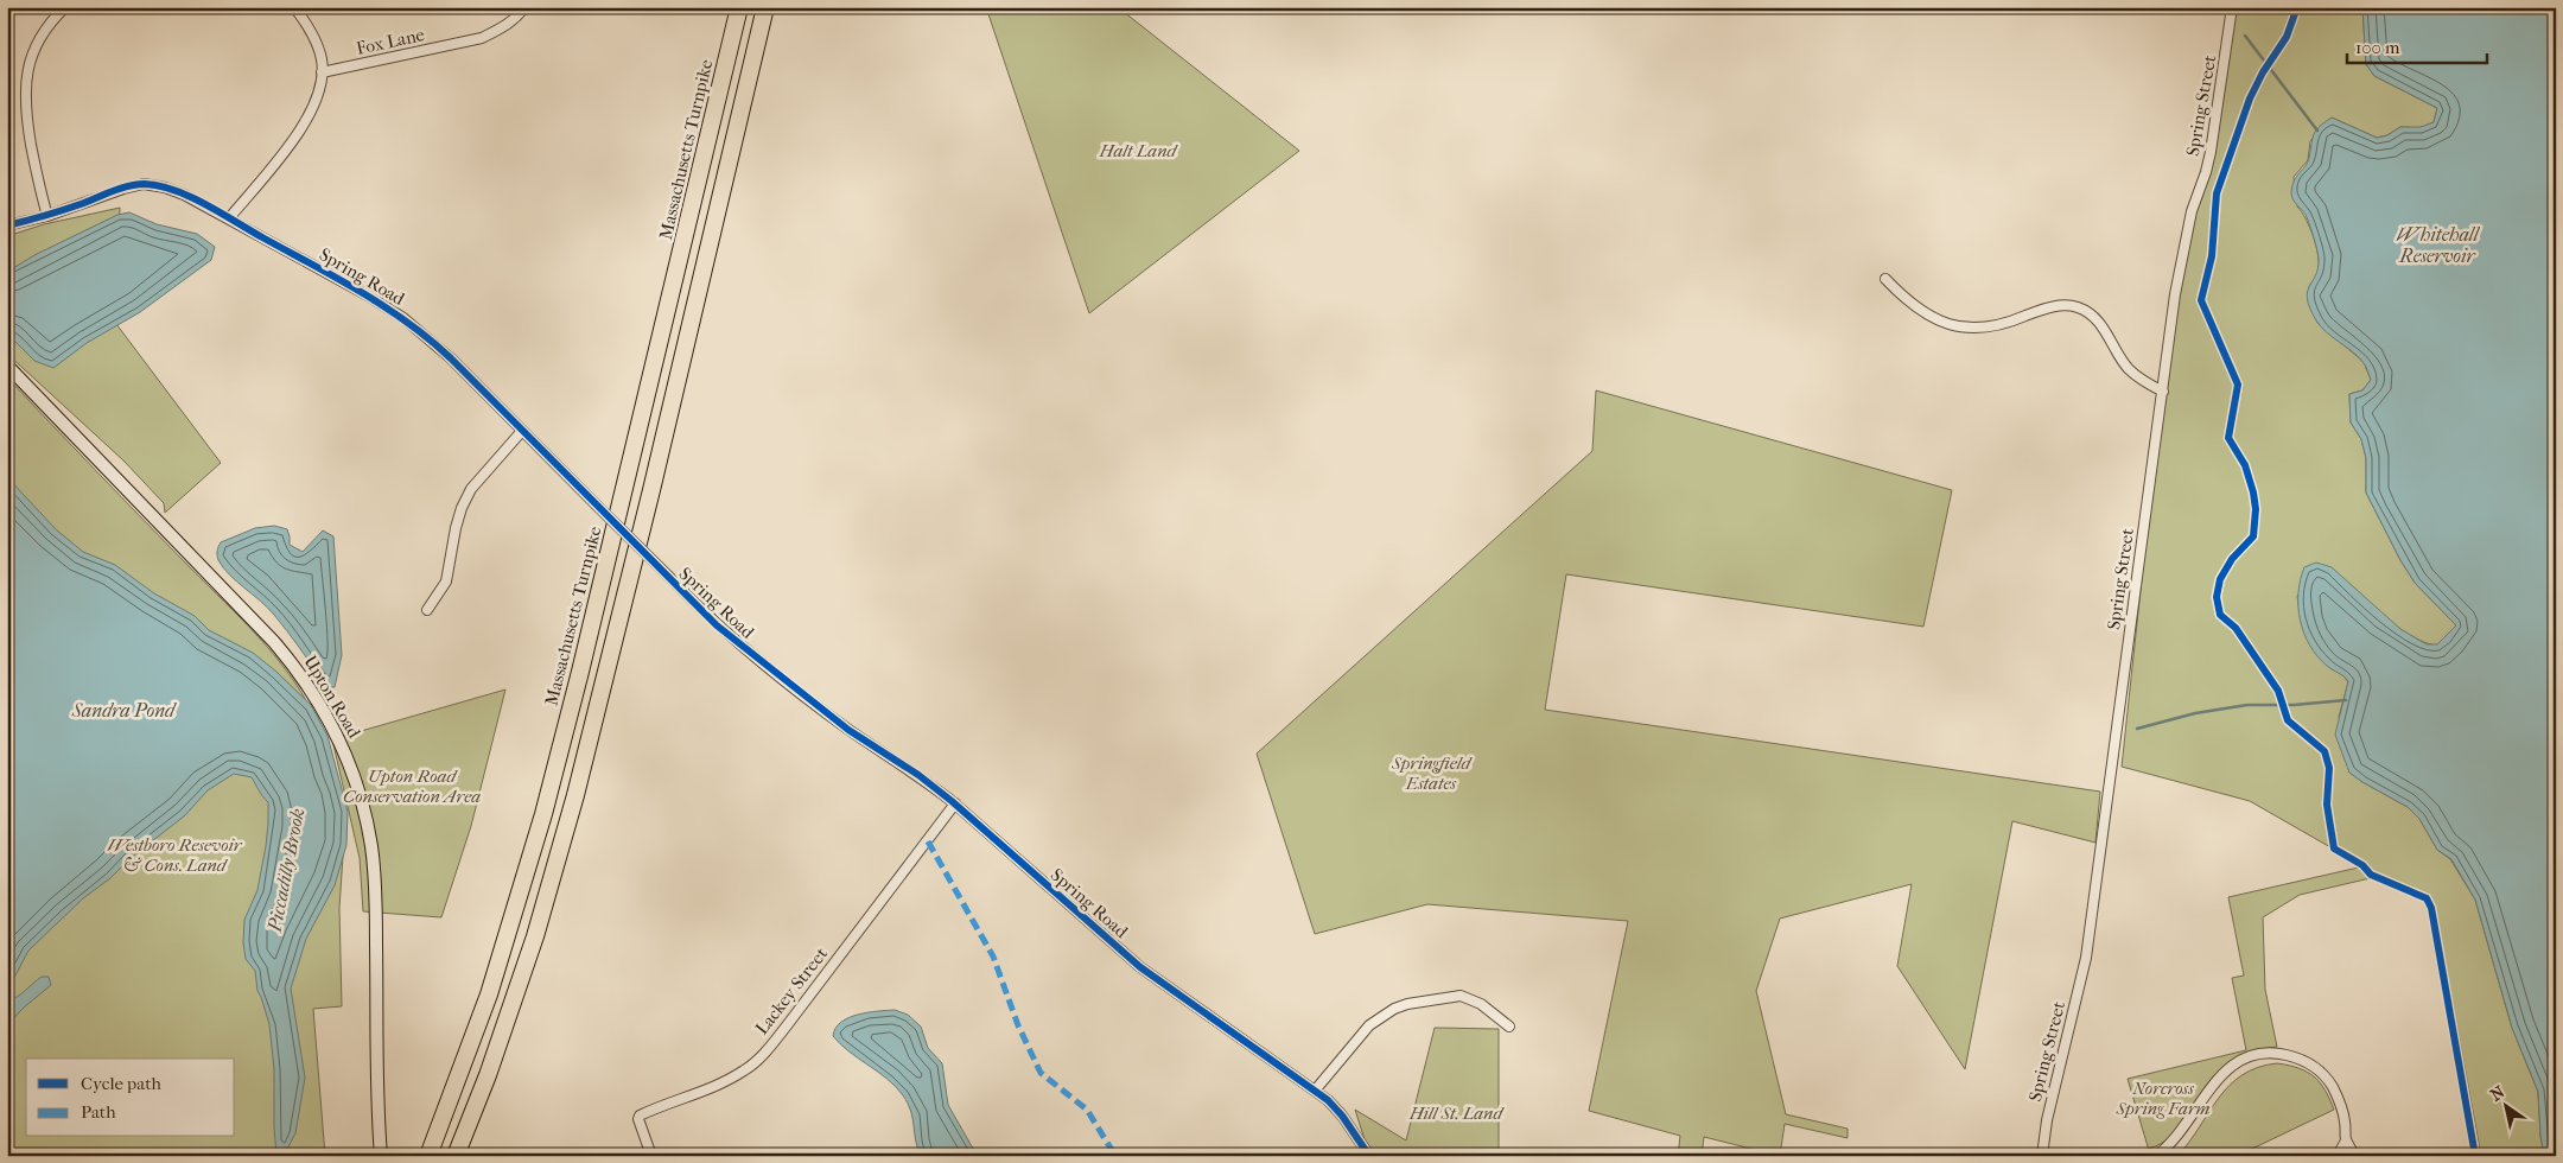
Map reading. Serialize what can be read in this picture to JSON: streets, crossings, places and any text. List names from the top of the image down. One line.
{"streets":{"highway":["Massachusetts Turnpike"],"main road":["Upton Road"],"street":["Fox Lane","Spring Street","Spring Road","Lackey Street"]},"crossings":[["Spring Road","Lackey Street"]],"water":["Whitehall Reservoir","Sandra Pond","Piccadilly Brook"],"parks":["Halt Land","Springfield Estates","Upton Road Conservation Area","Westboro Resevoir & Cons. Land","Norcross Spring Farm","Hill St. Land"],"legend":["Cycle path","Path"],"scale_bar":"100 m","north":"top left"}
